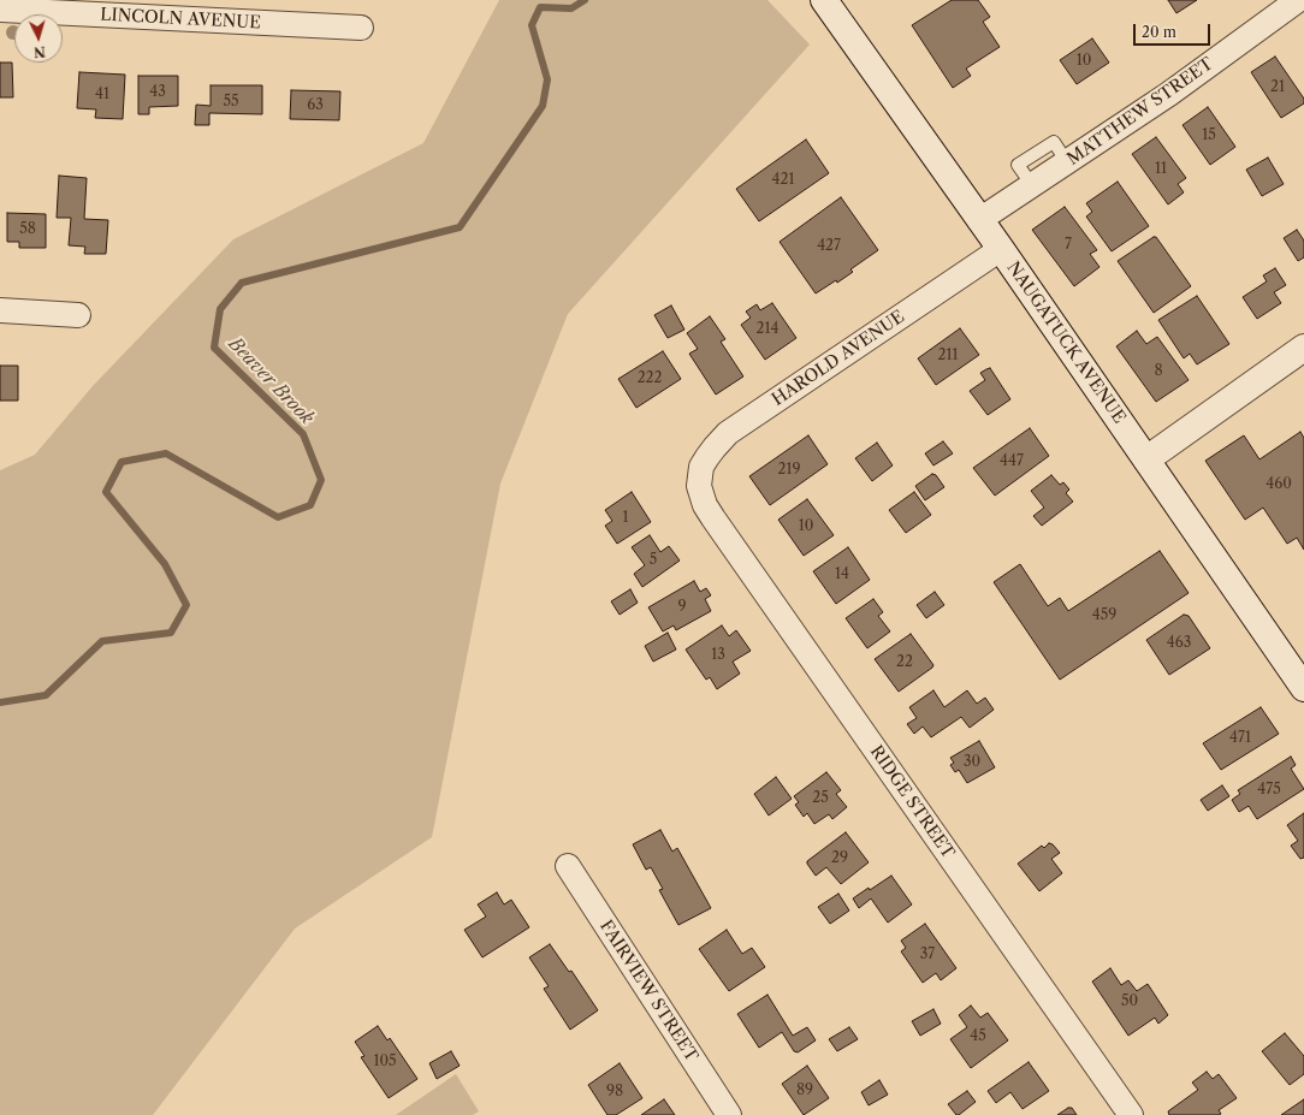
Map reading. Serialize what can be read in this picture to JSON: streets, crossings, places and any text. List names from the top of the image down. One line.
{"streets":{"main road":["NAUGATUCK AVENUE"],"street":["LINCOLN AVENUE","MATTHEW STREET","HAROLD AVENUE","RIDGE STREET","FAIRVIEW STREET"]},"crossings":[["MATTHEW STREET","NAUGATUCK AVENUE"],["NAUGATUCK AVENUE","HAROLD AVENUE"],["HAROLD AVENUE","RIDGE STREET"]],"water":["Beaver Brook"],"house_numbers":["10","21","43","41","55","63","15","11","421","58","7","427","214","211","8","222","447","219","460","1","10","5","14","9","459","463","13","22","471","30","475","25","29","37","50","45","105","89","98"],"scale_bar":"20 m","north":"bottom"}
